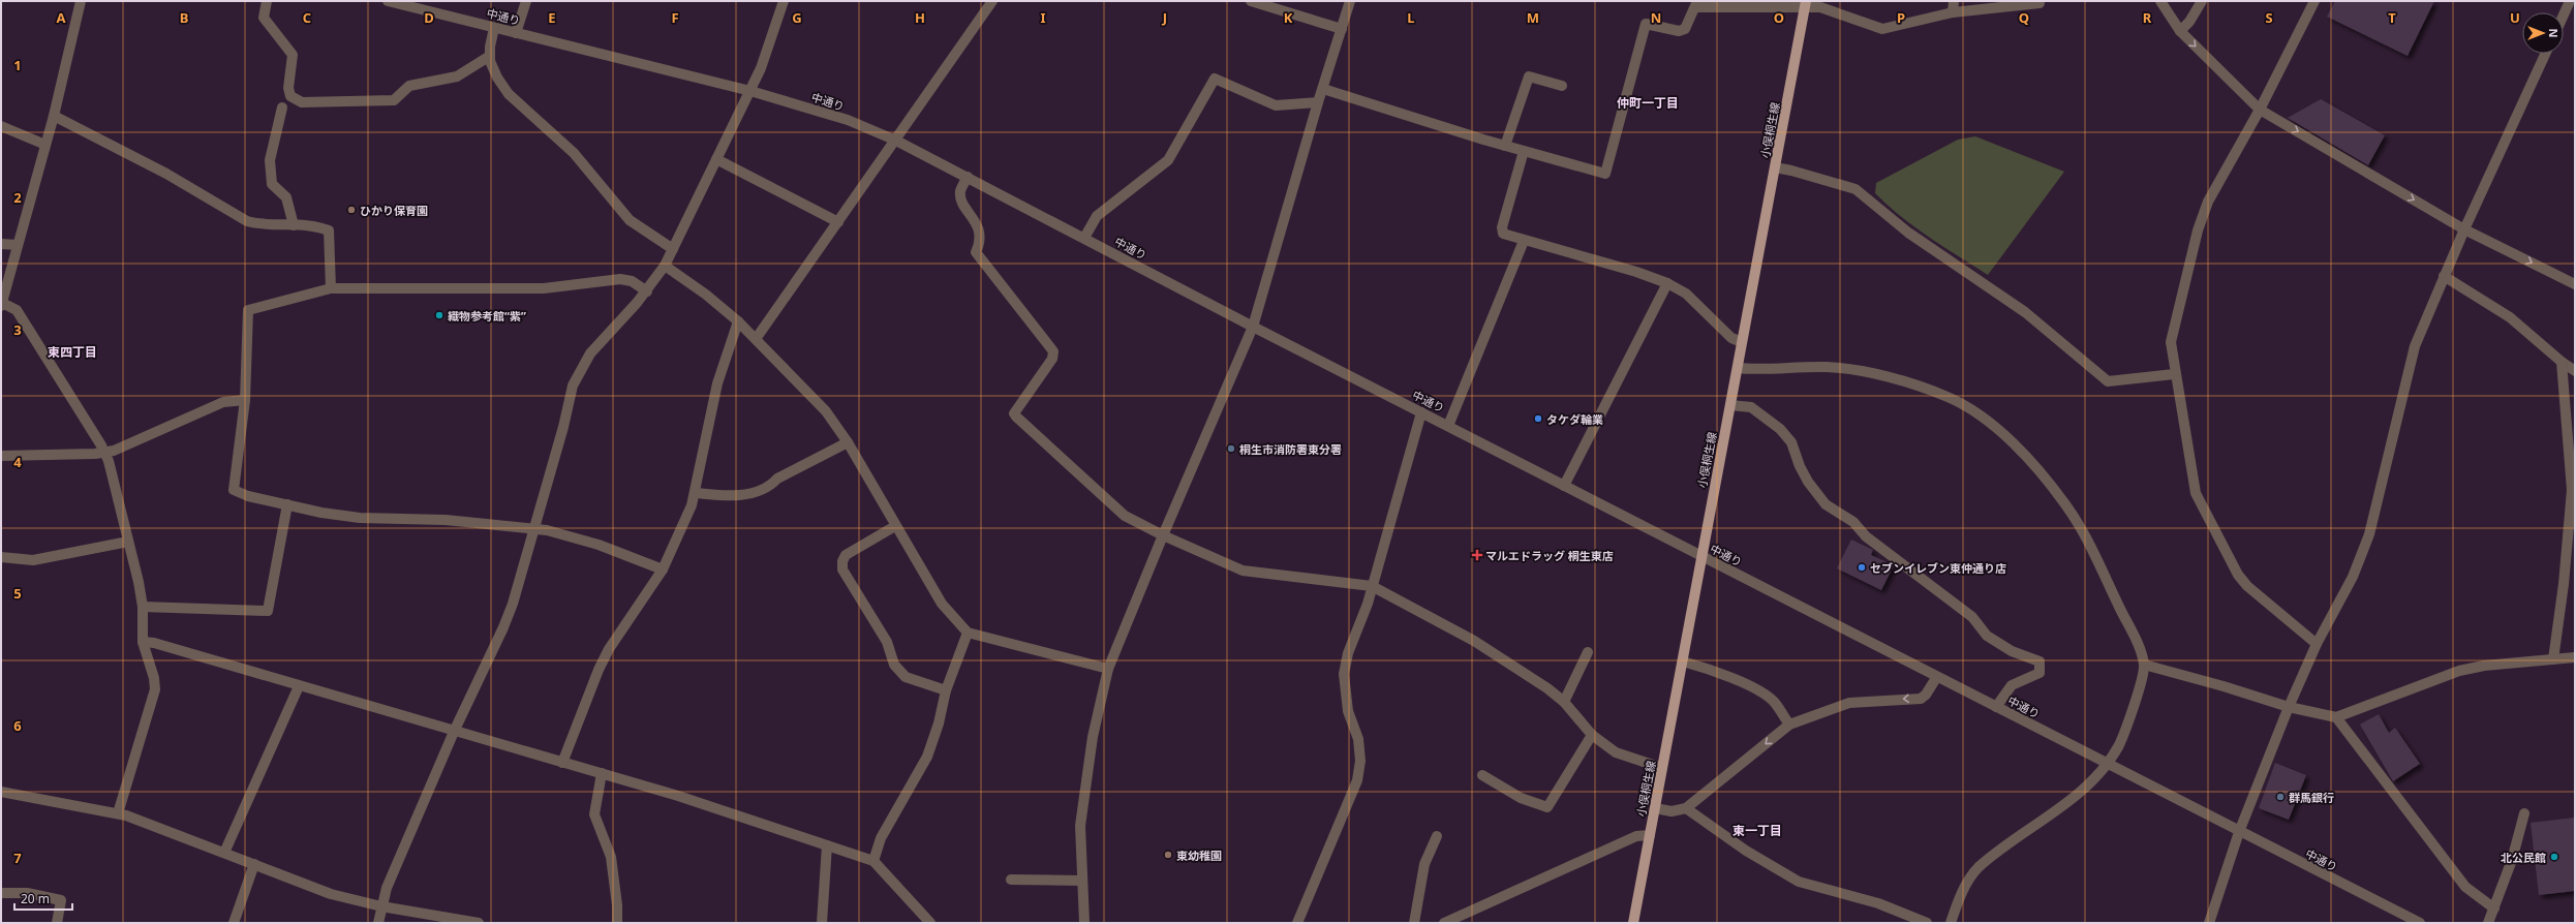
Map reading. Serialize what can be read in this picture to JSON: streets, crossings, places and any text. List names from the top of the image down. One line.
{"streets":{"main road":["小俣桐生線"],"street":["中通り"]},"crossings":[["中通り","小俣桐生線"]],"districts":["仲町一丁目","東四丁目","東一丁目"],"places":{"other":["ひかり保育園","織物参考館“紫”","タケダ輪業","桐生市消防署東分署","セブンイレブン東仲通り店","群馬銀行","東幼稚園","北公民館"],"health":["マルエドラッグ 桐生東店"]},"scale_bar":"20 m","north":"right","grid":{"columns":["A","B","C","D","E","F","G","H","I","J","K","L","M","N","O","P","Q","R","S","T","U"],"rows":["1","2","3","4","5","6","7"]}}
